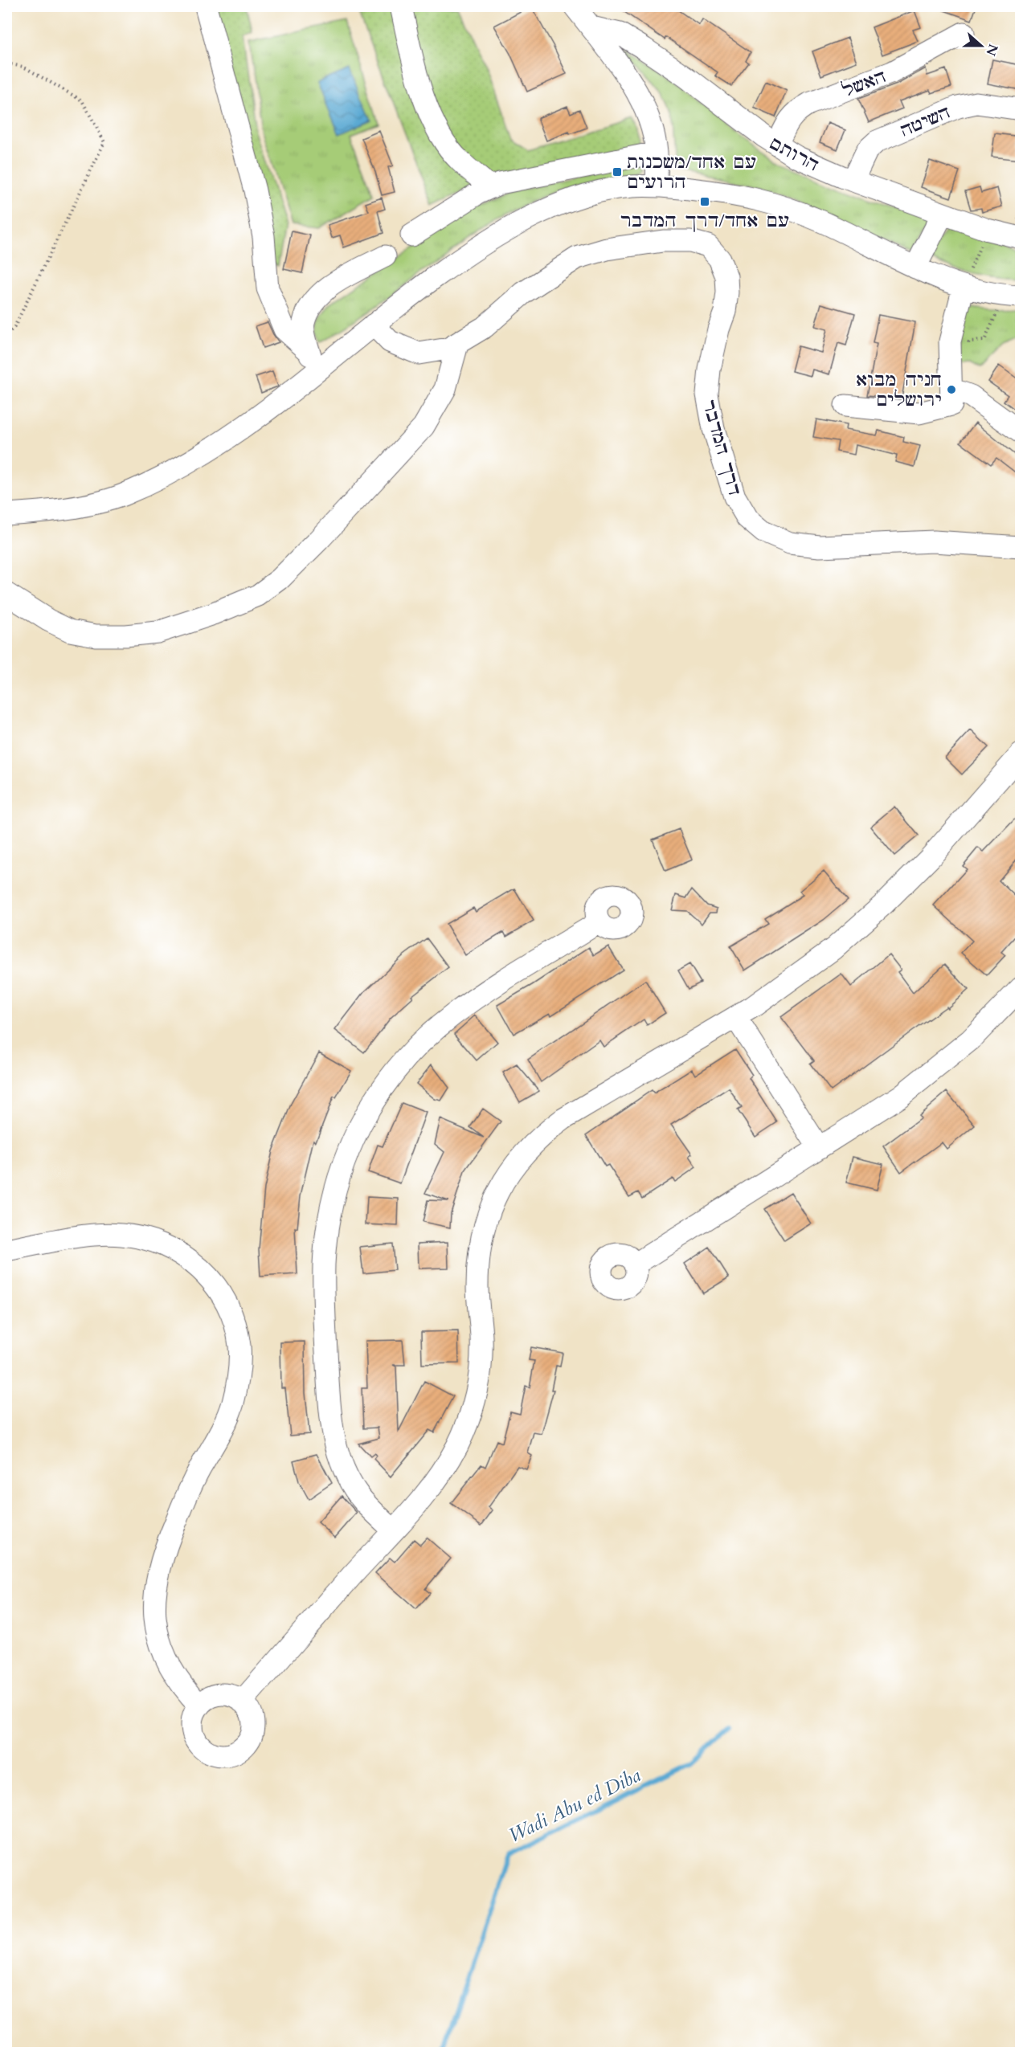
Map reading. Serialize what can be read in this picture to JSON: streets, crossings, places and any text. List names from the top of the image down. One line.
{"streets":{"street":["האשל","השיטה","הרותם","דרך המדבר"]},"crossings":[["האשל","הרותם"],["השיטה","הרותם"]],"water":["Wadi Abu ed Diba"],"places":{"transit":["עם אחד/משכנות הרועים","עם אחד/דרך המדבר"],"other":["חניה מבוא ירושלים"]},"north":"right"}
